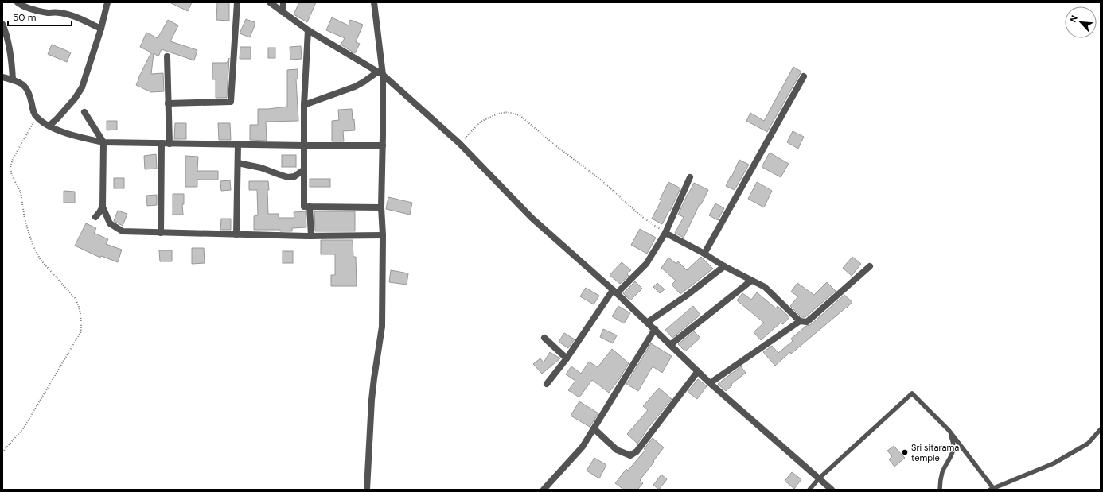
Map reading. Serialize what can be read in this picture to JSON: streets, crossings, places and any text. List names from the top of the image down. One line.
{"places":["Sri sitarama temple"],"scale_bar":"50 m","north":"top left"}
